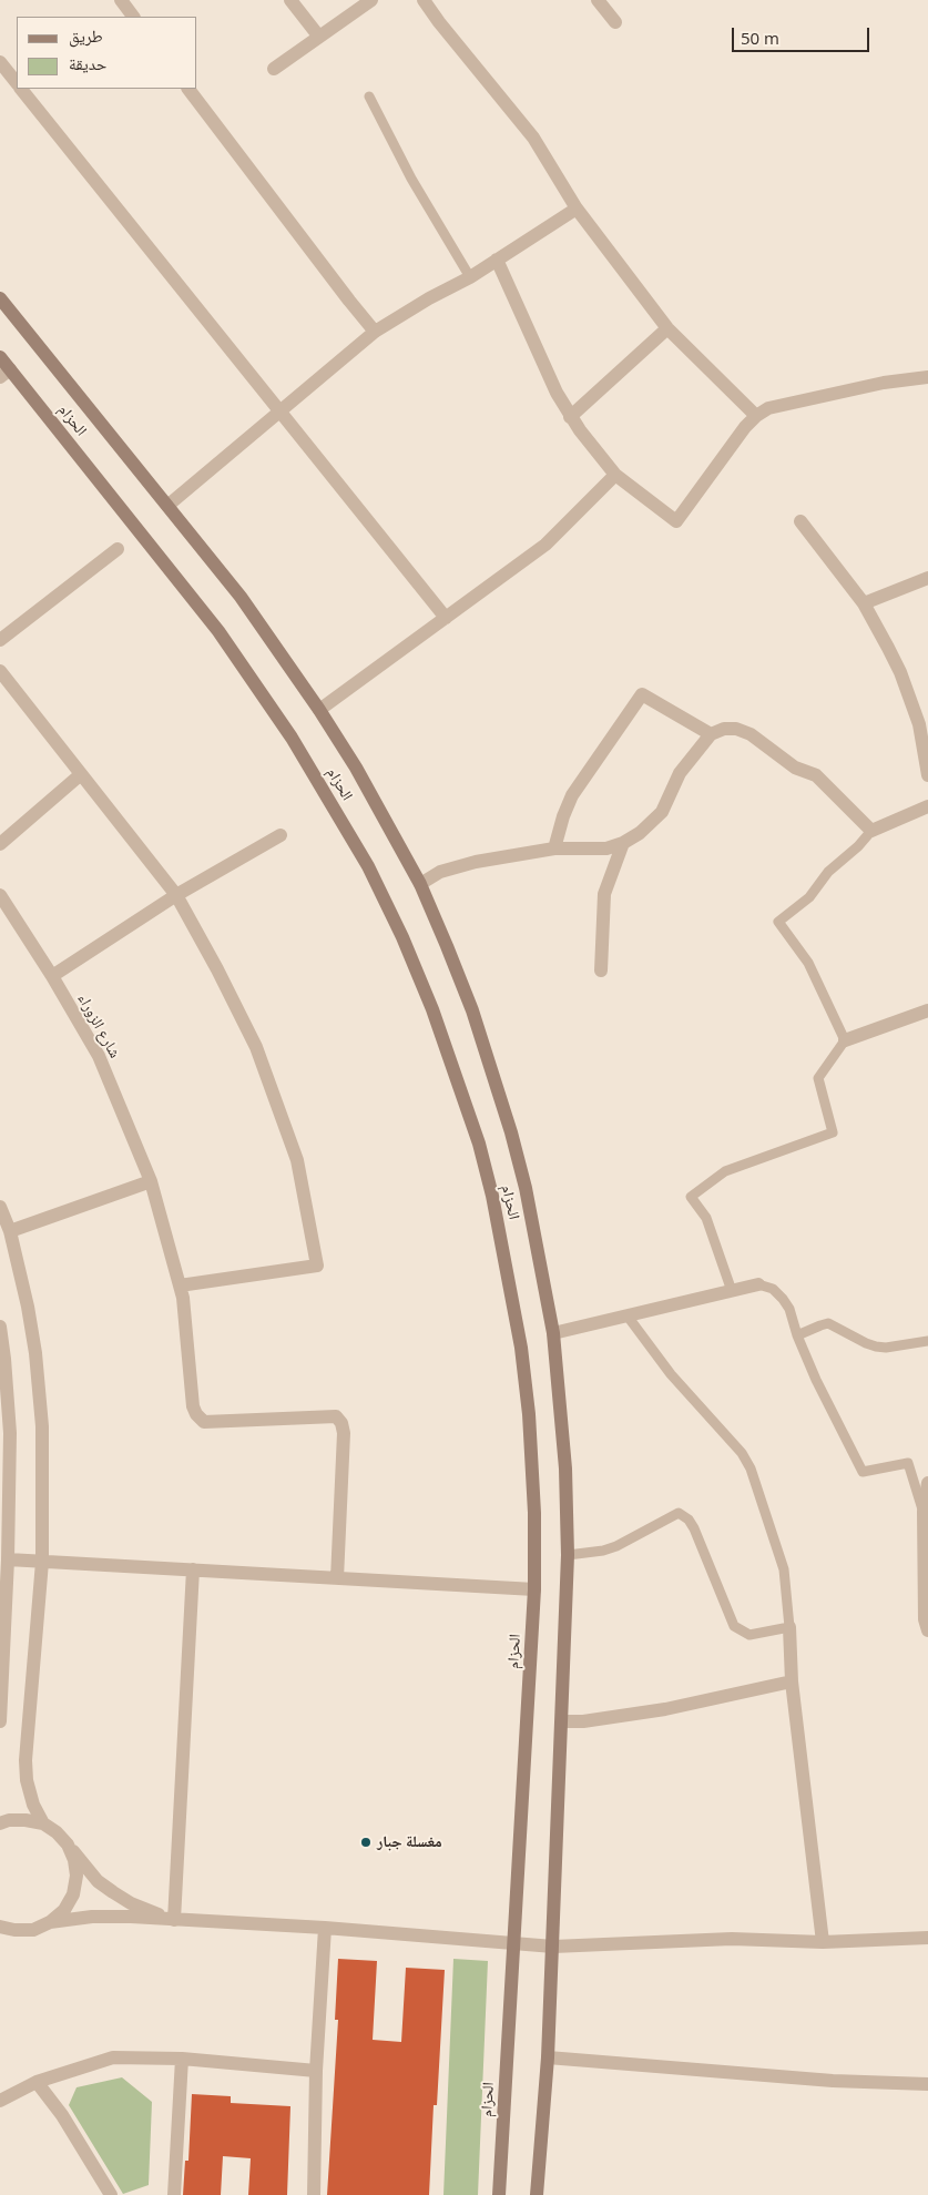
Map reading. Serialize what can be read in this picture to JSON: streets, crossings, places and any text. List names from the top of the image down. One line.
{"streets":{"main road":["الحزام"],"street":["شارع الزوراء"]},"places":["مغسلة جبار"],"legend":["طريق","حديقة"],"scale_bar":"50 m"}
